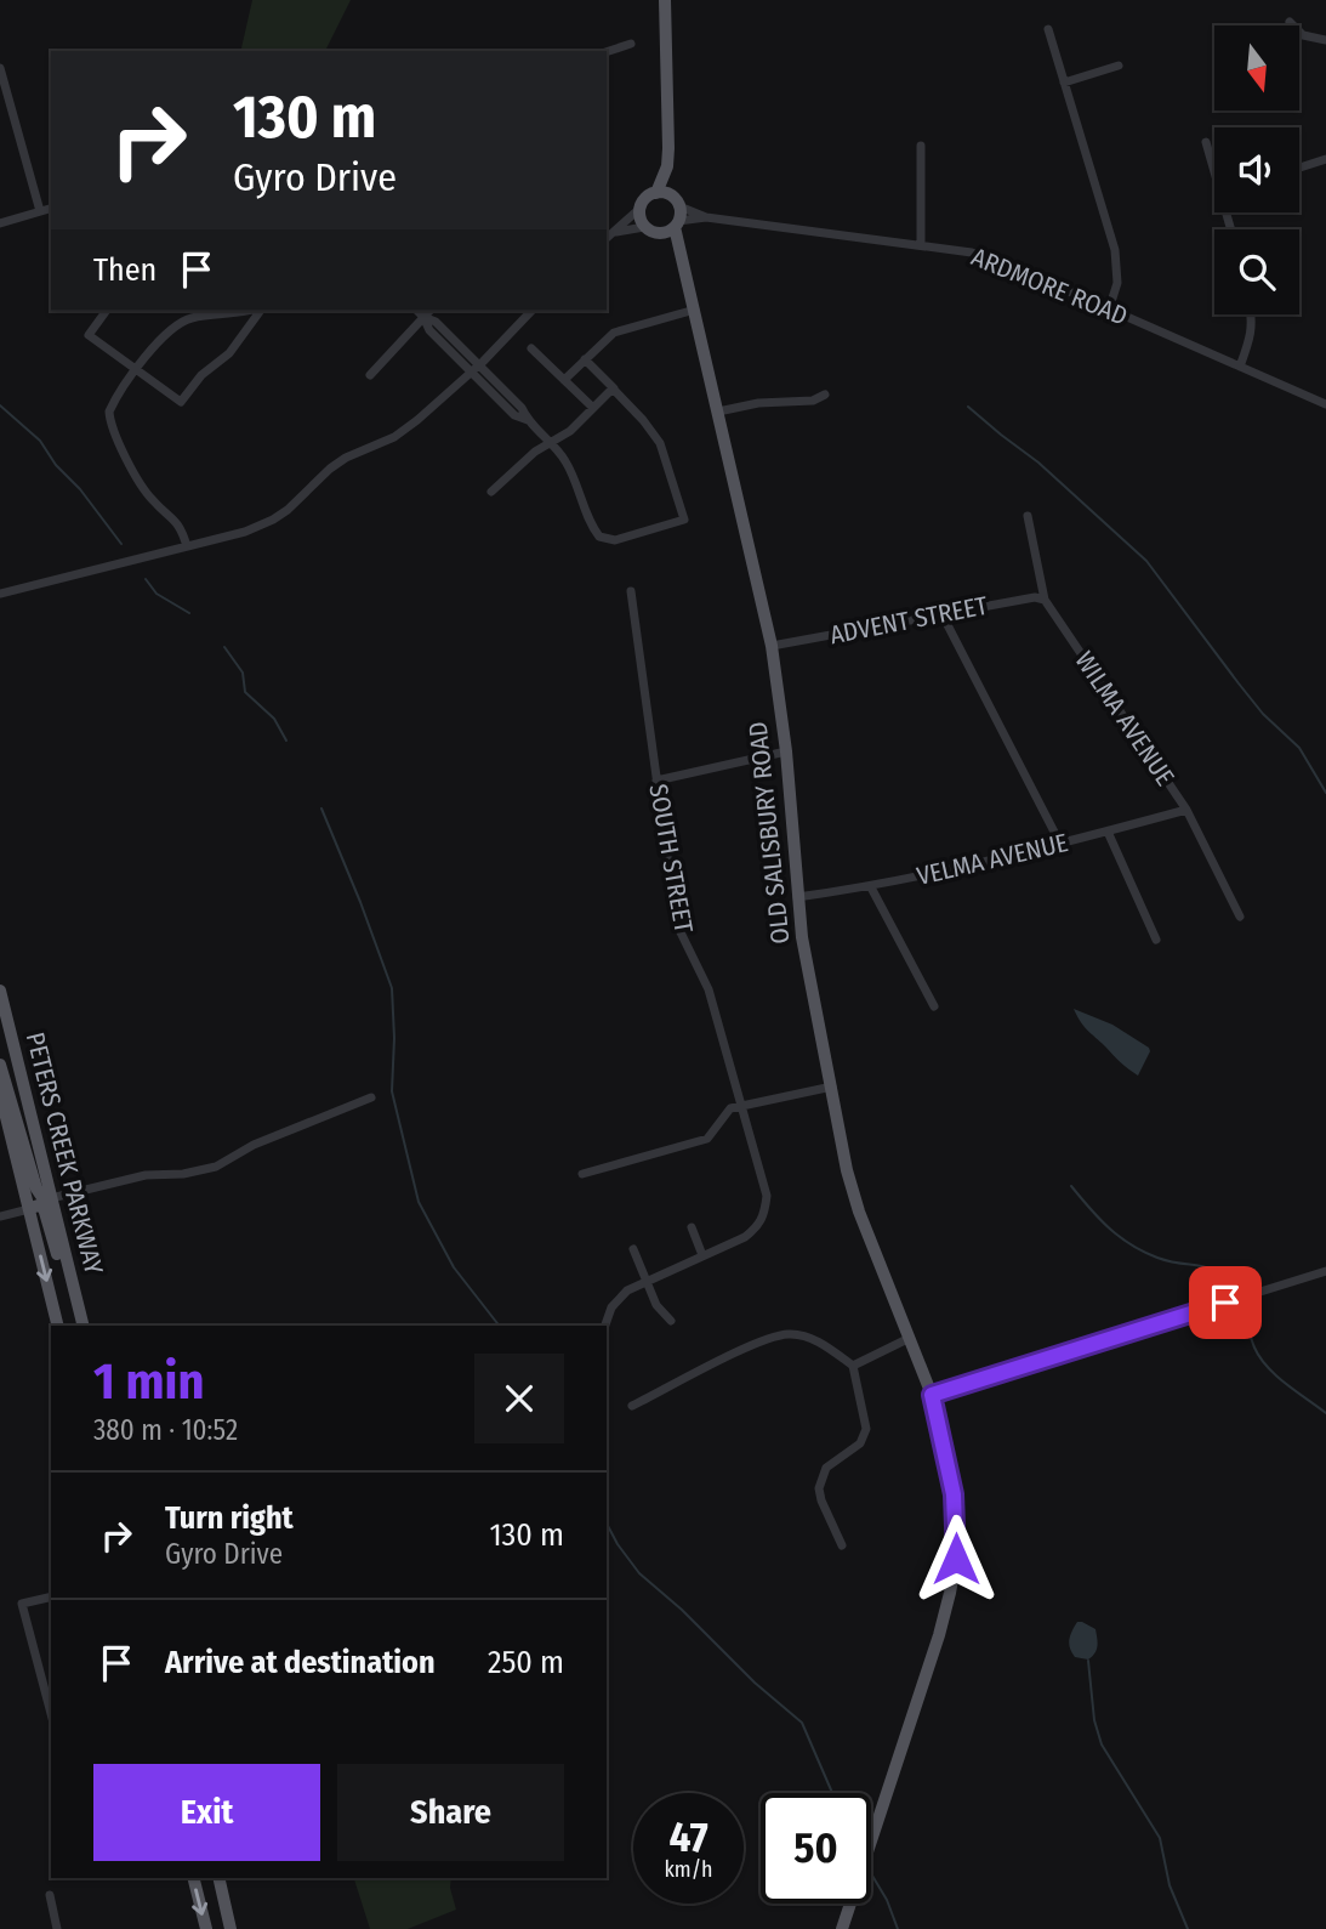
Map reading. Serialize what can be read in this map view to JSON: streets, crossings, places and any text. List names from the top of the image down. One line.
{"streets":{"main road":["OLD SALISBURY ROAD","PETERS CREEK PARKWAY"],"street":["ARDMORE ROAD","ADVENT STREET","WILMA AVENUE","SOUTH STREET","VELMA AVENUE"]},"crossings":[["ARDMORE ROAD","OLD SALISBURY ROAD"],["ADVENT STREET","WILMA AVENUE"],["ADVENT STREET","OLD SALISBURY ROAD"],["WILMA AVENUE","VELMA AVENUE"],["OLD SALISBURY ROAD","VELMA AVENUE"]],"north":"bottom","page":{"turn":["130 m","Gyro Drive"],"then":"Then","heading":["1 min","380 m · 10:52"],"list":[{"name":"Turn right","note":"Gyro Drive","value":"130 m"},{"name":"Arrive at destination","value":"250 m"}],"buttons":["Exit","Share"],"speed":"47 km/h","limit":"50"}}
